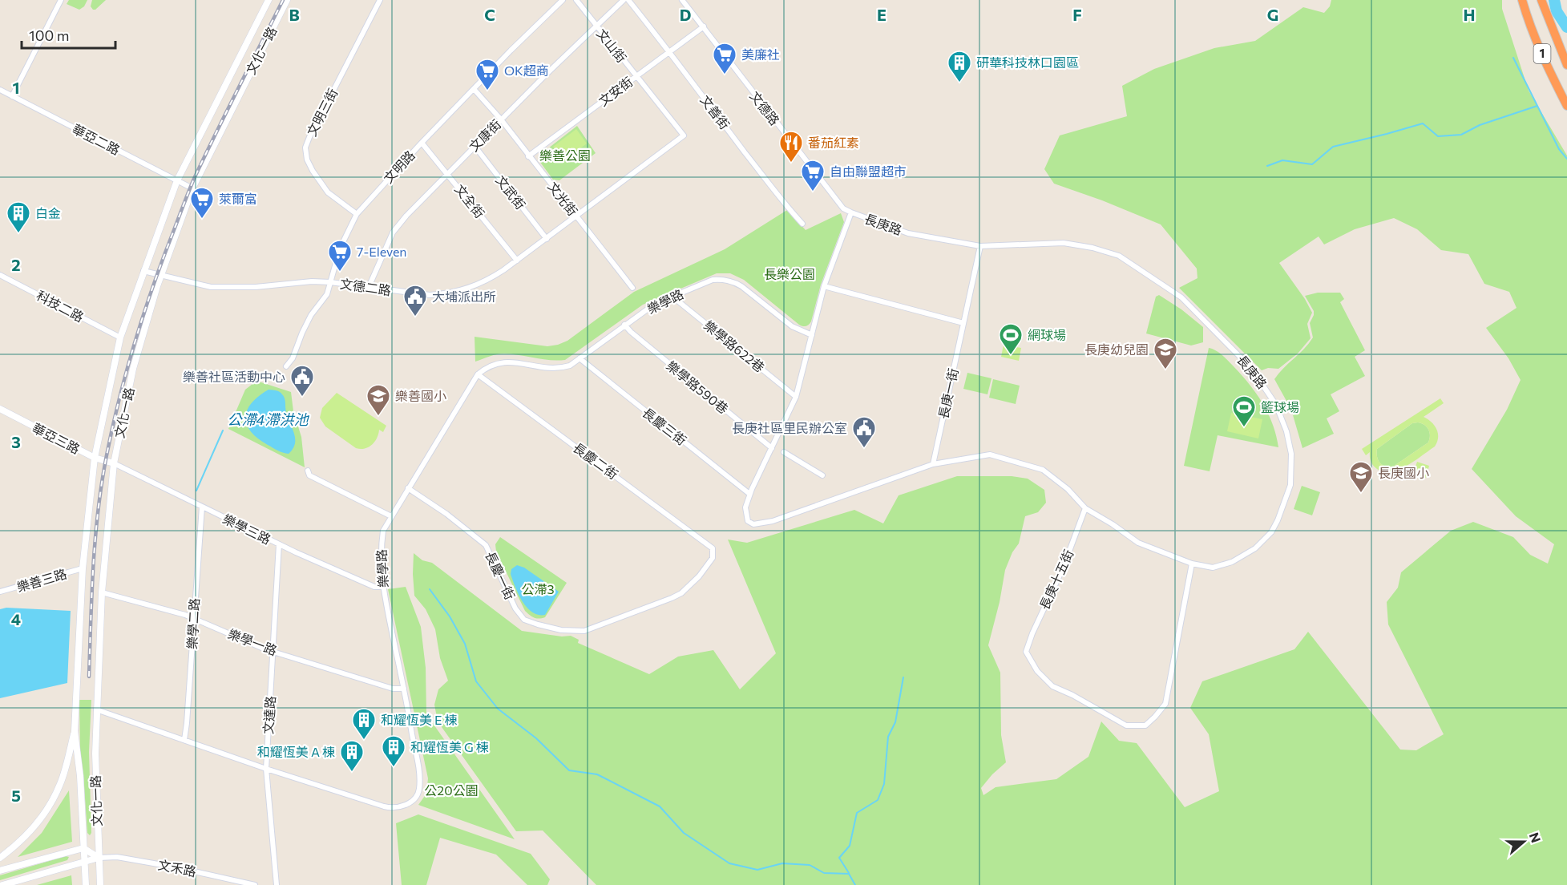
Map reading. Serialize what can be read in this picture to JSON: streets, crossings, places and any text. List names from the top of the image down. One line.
{"streets":{"highway":["1"],"street":["文山街","文化一路","文安街","文德路","文明三街","文善街","文康街","華亞二路","文明路","文武街","文光街","文全街","長庚路","文德二路","樂學路","科技二路","樂學路622巷","樂學路590巷","長庚一街","長慶三街","華亞三路","長慶二街","樂學三路","長慶一街","長庚十五街","樂善三路","樂學二路","樂學一路","文達路","文禾路"]},"crossings":[["文山街","文安街"],["文山街","文康街"],["文山街","文德二路"],["文化一路","華亞二路"],["文化一路","文德二路"],["文化一路","樂學路"],["文化一路","科技二路"],["文化一路","華亞三路"],["文化一路","樂學三路"],["文化一路","樂善三路"],["文化一路","樂學一路"],["文化一路","文禾路"],["文安街","文德路"],["文安街","文善街"],["文安街","文光街"],["文德路","長庚路"],["文明三街","文明路"],["文康街","文武街"],["文康街","文光街"],["文康街","文全街"],["文康街","文德二路"],["文明路","文光街"],["文明路","文全街"],["文明路","文德二路"],["文武街","文德二路"],["文光街","文德二路"],["文全街","文德二路"],["長庚路","樂學路"],["長庚路","樂學路622巷"],["長庚路","樂學路590巷"],["長庚路","長庚一街"],["長庚路","長慶三街"],["長庚路","長庚十五街"],["樂學路","樂學路622巷"],["樂學路","樂學路590巷"],["樂學路","長慶三街"],["樂學路","長慶二街"],["樂學路","樂學三路"],["樂學路","長慶一街"],["樂學路","樂學二路"],["樂學路","樂學一路"],["樂學路","文達路"],["華亞三路","樂學三路"],["長慶二街","長慶一街"],["樂學三路","樂學二路"],["樂學三路","文達路"],["樂學二路","樂學一路"],["樂學一路","文達路"]],"water":["公滯4滯洪池"],"parks":["樂善公園","長樂公園","公滯3","公20公園"],"places":{"supermarket":["美廉社","OK超商","自由聯盟超市","萊爾富","7-Eleven"],"building":["研華科技林口園區","白金","和耀恆美 E 棟","和耀恆美 G 棟","和耀恆美 A 棟"],"restaurant":["番茄紅素"],"public building":["大埔派出所","樂善社區活動中心","長庚社區里民辦公室"],"sports":["網球場","籃球場"],"school or university":["長庚幼兒園","樂善國小","長庚國小"]},"scale_bar":"100 m","north":"right","grid":{"columns":["B","C","D","E","F","G","H"],"rows":["1","2","3","4","5"]}}
